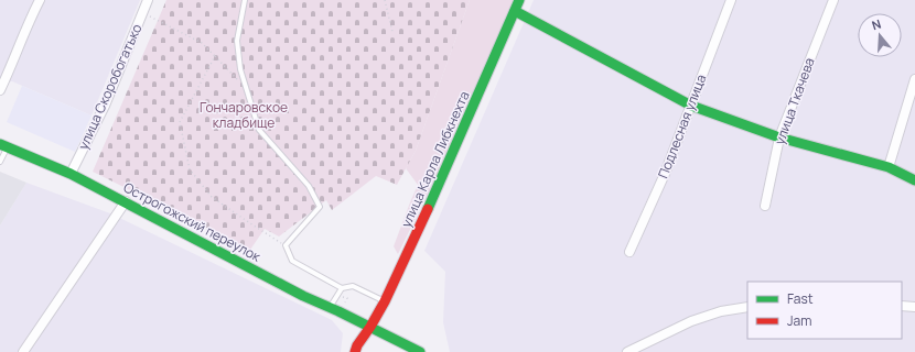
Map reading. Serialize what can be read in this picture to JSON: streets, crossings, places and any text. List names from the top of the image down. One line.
{"streets":{"street":["улица Скоробогатько","улица Ткачева","Подлесная улица","улица Карла Либкнехта","Острогожский переулок"]},"crossings":[["улица Скоробогатько","Острогожский переулок"],["улица Карла Либкнехта","Острогожский переулок"]],"parks":["Гончаровское кладбище"],"legend":["Fast","Jam"],"north":"top"}
